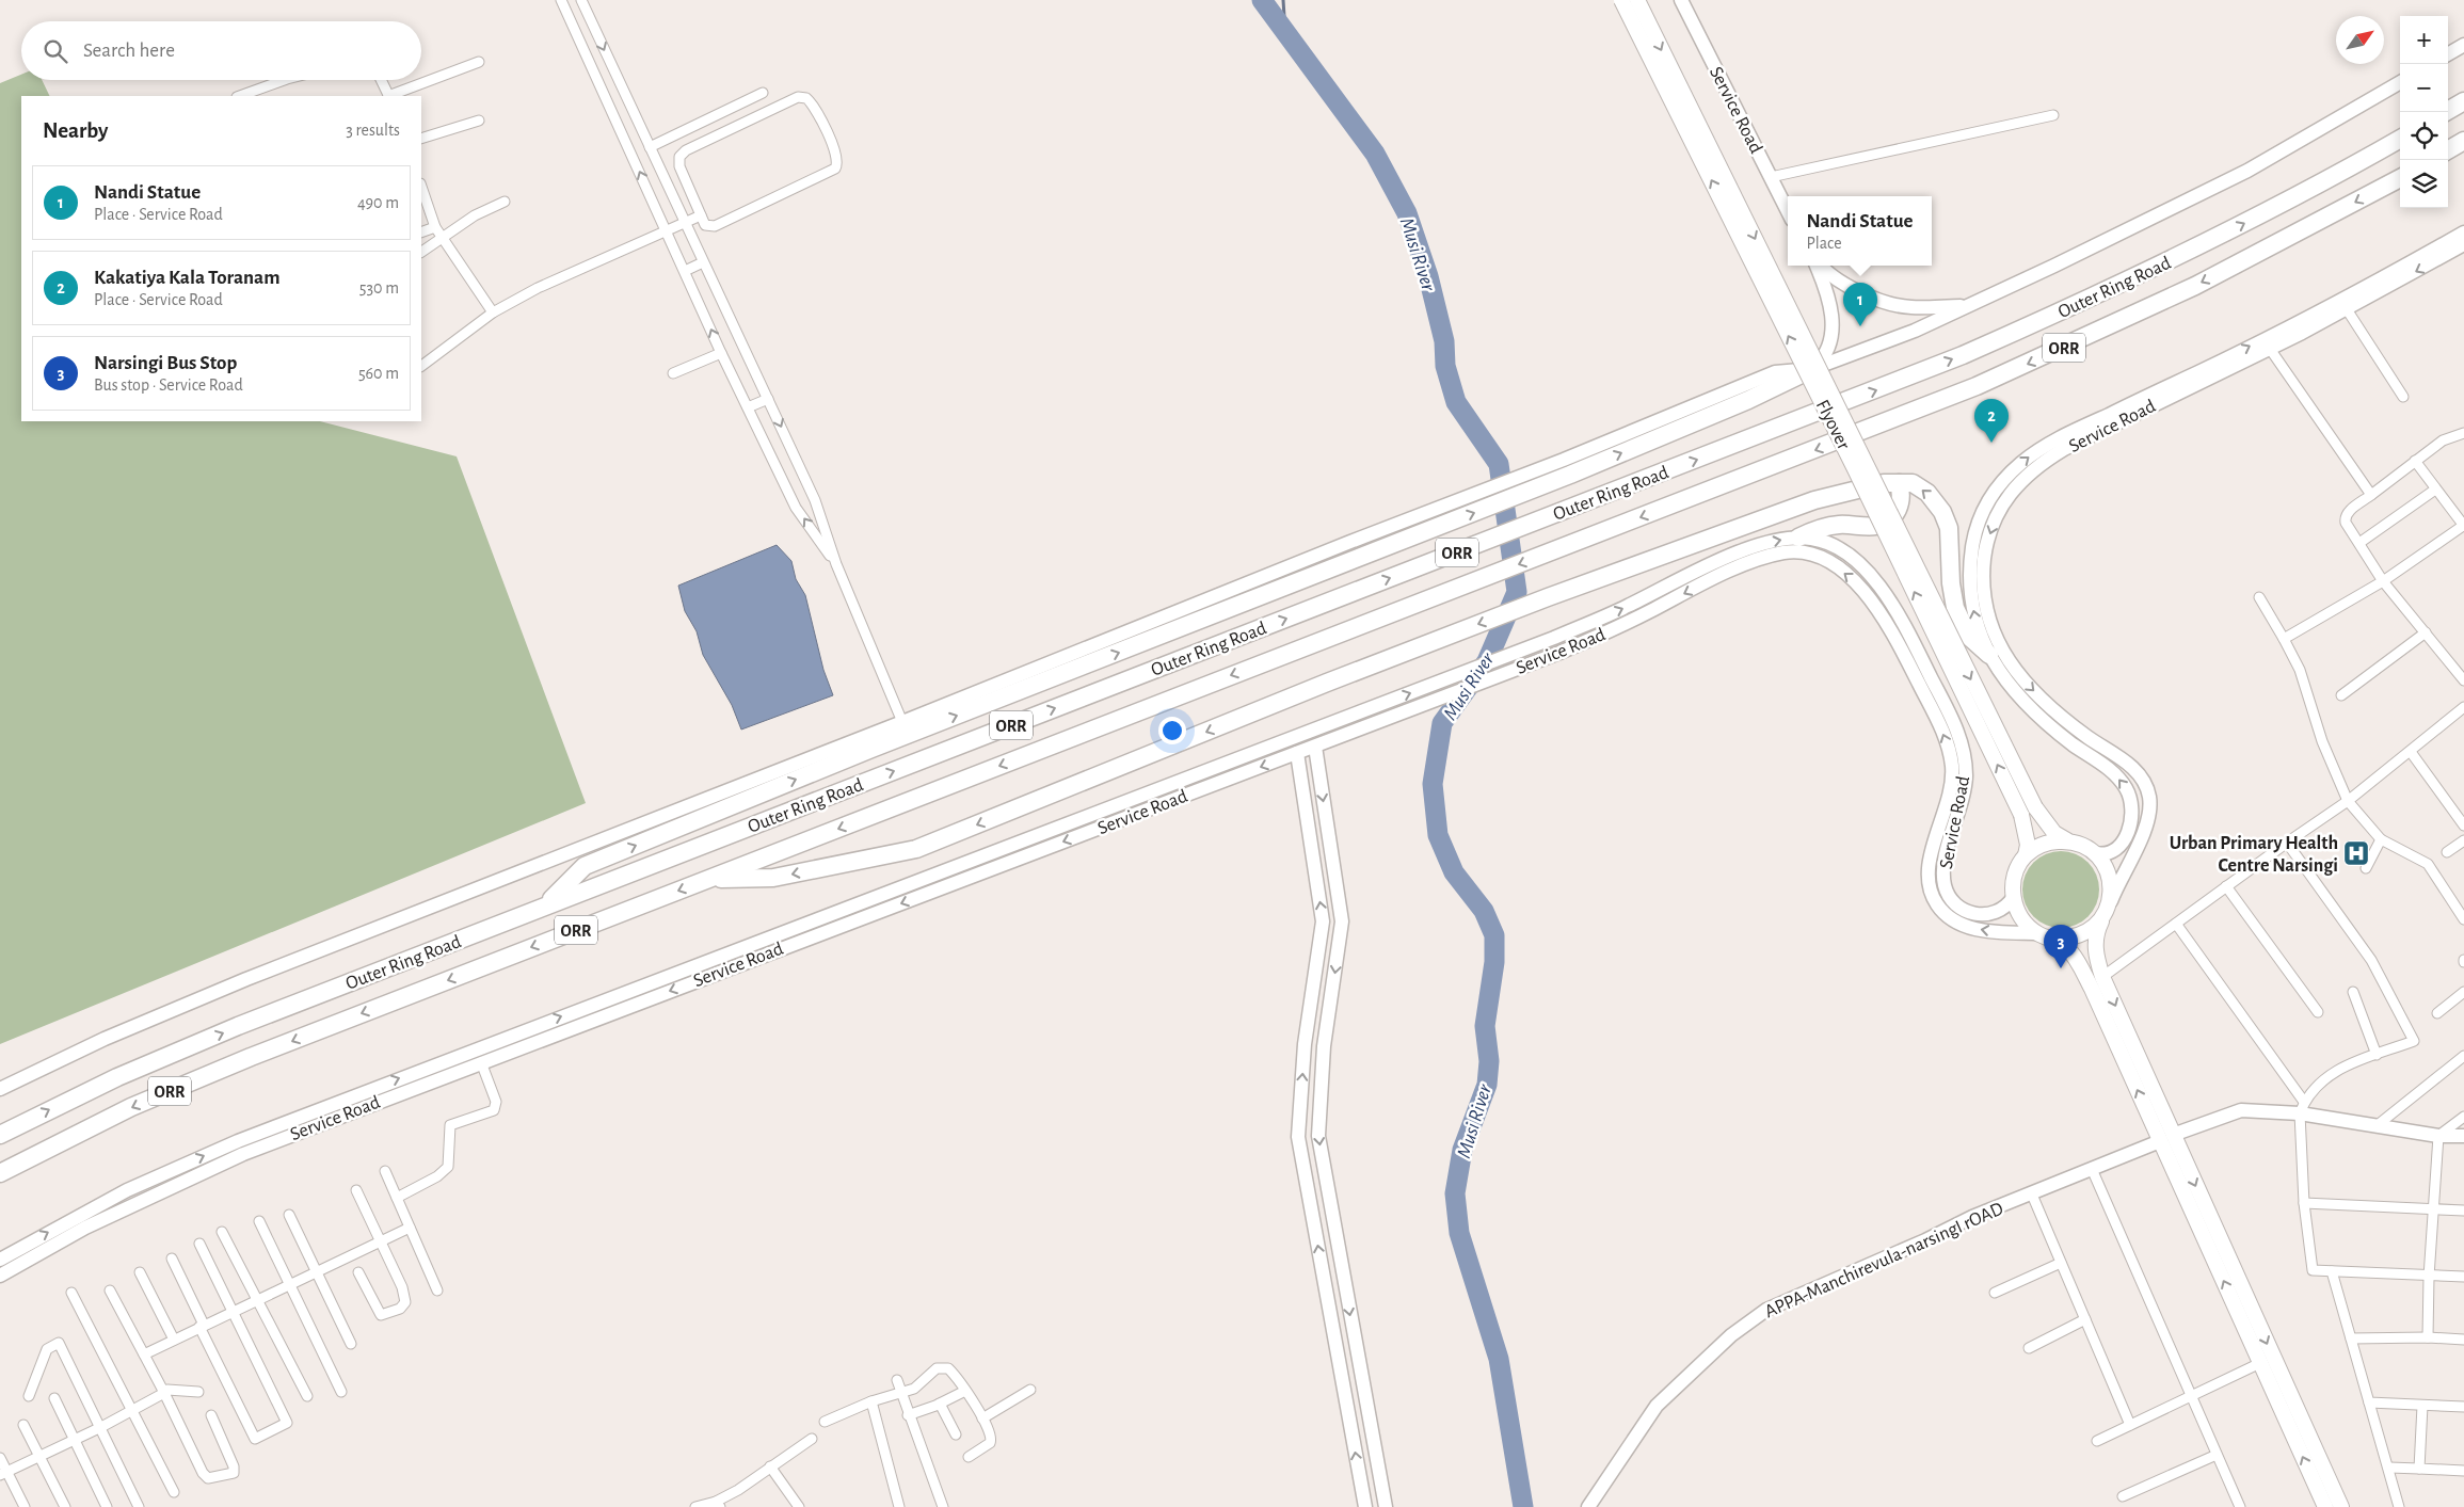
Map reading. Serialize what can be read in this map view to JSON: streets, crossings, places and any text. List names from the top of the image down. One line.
{"streets":{"highway":["Outer Ring Road","ORR"],"main road":["Service Road","Flyover","APPA-Manchirevula-narsingI rOAD"]},"crossings":[["Service Road","Flyover"]],"water":["Musi River"],"places":{"hospital":["Urban Primary Health Centre Narsingi"]},"north":"top right","page":{"map_buttons":["+","−"],"search":"Search here","heading":["Nearby","3 results"],"list":[{"mark":"1","name":"Nandi Statue","note":"Place · Service Road","value":"490 m"},{"mark":"2","name":"Kakatiya Kala Toranam","note":"Place · Service Road","value":"530 m"},{"mark":"3","name":"Narsingi Bus Stop","note":"Bus stop · Service Road","value":"560 m"}],"popup":["Nandi Statue","Place"],"pins":["1","2","3"]}}
